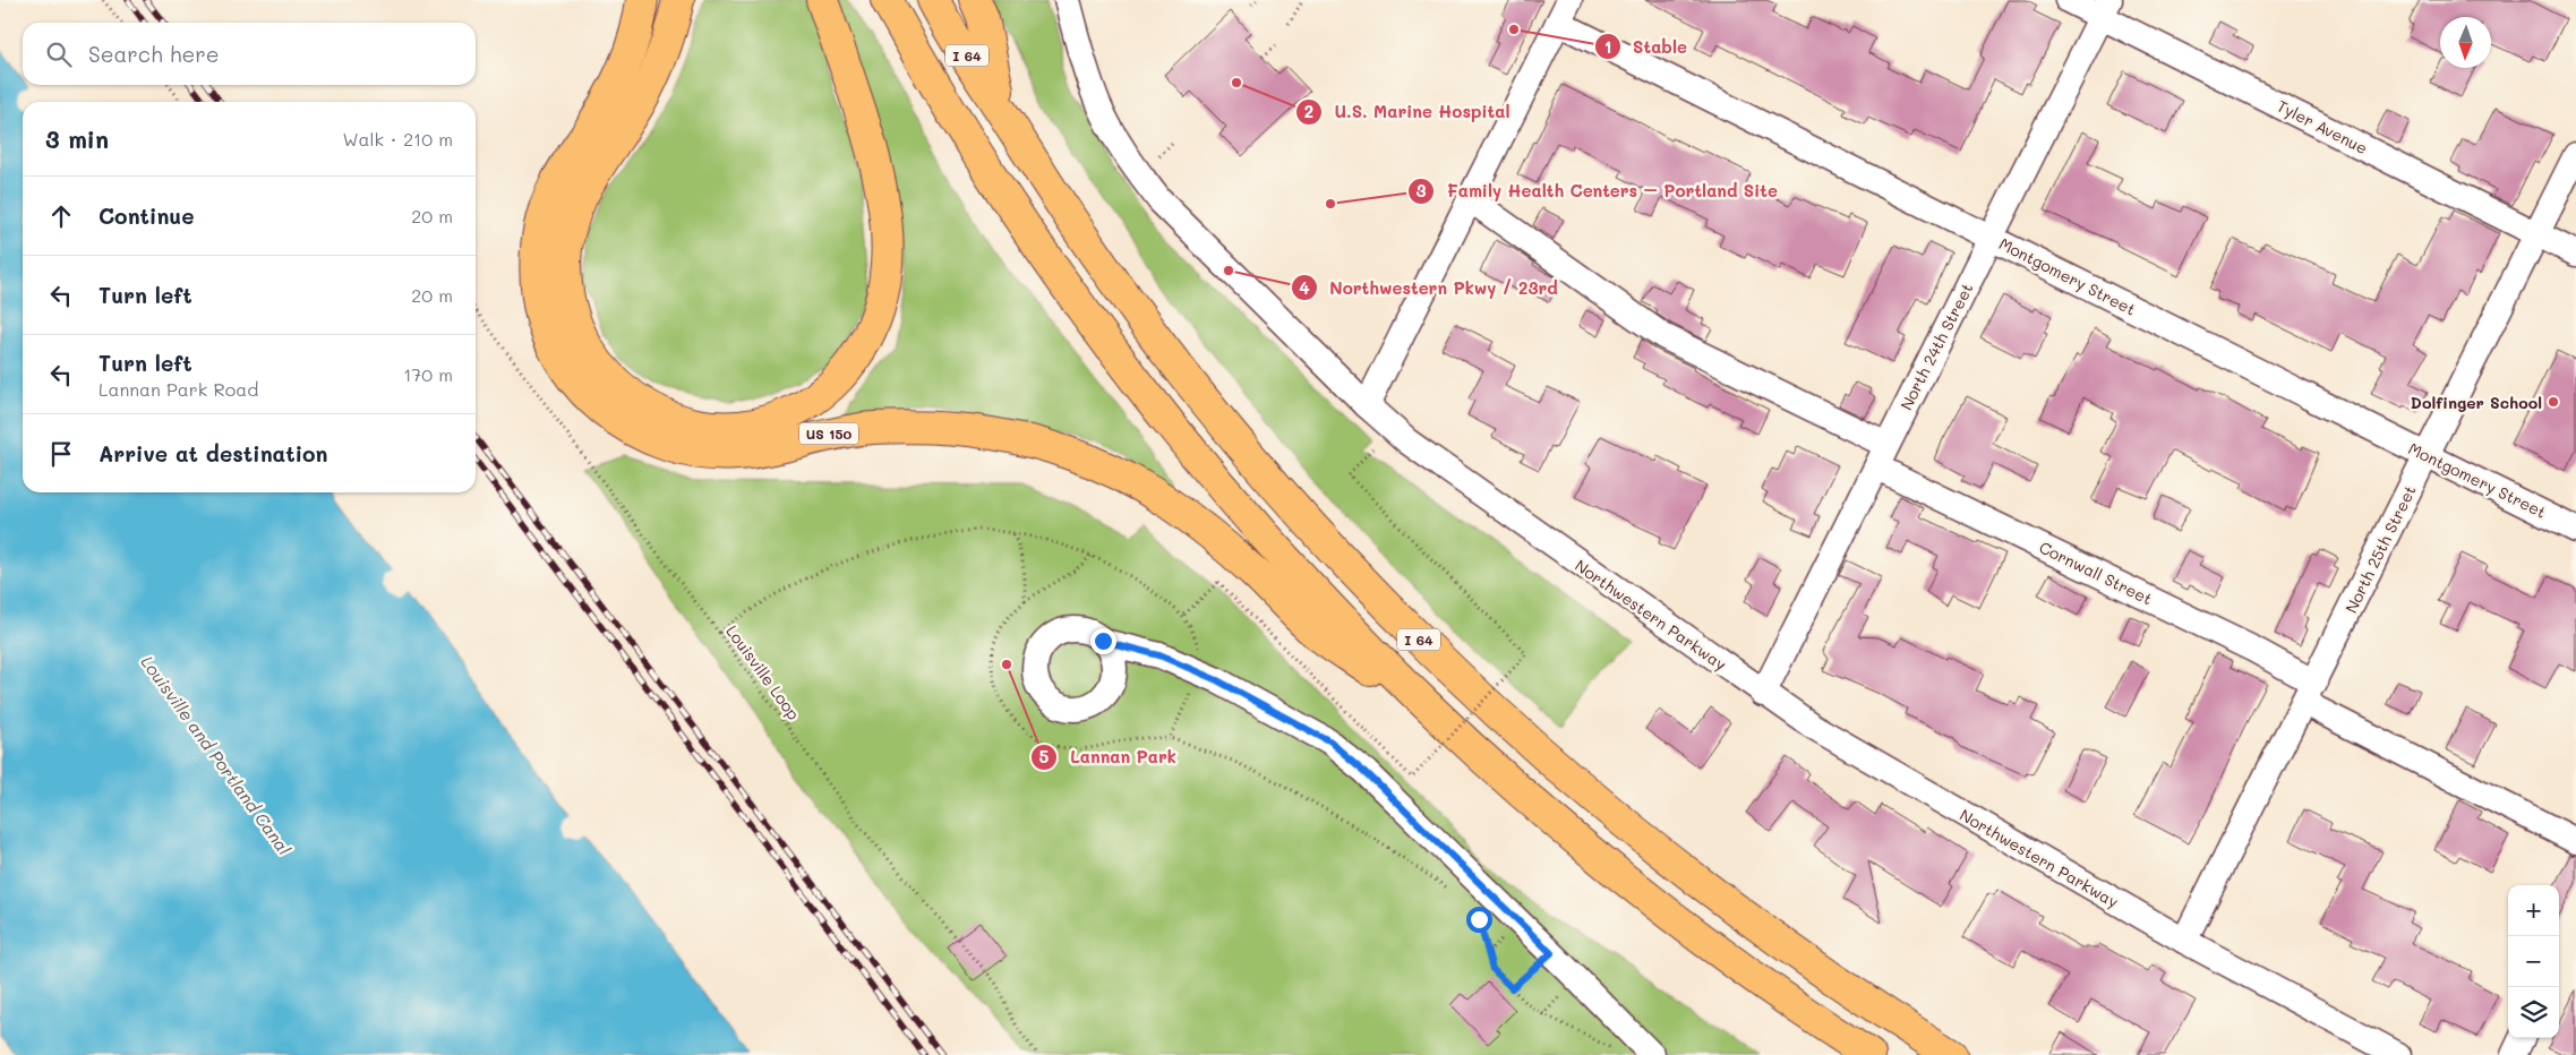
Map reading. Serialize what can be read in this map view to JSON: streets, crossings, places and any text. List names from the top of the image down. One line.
{"streets":{"highway":["I 64","US 150"],"street":["Tyler Avenue","Montgomery Street","North 24th Street","North 25th Street","Cornwall Street","Northwestern Parkway"],"path":["Louisville Loop"]},"crossings":[["I 64","US 150"],["Tyler Avenue","North 24th Street"],["Tyler Avenue","North 25th Street"],["Montgomery Street","North 24th Street"],["Montgomery Street","North 25th Street"],["North 24th Street","Cornwall Street"],["North 24th Street","Northwestern Parkway"],["North 25th Street","Cornwall Street"],["North 25th Street","Northwestern Parkway"]],"water":["Louisville and Portland Canal"],"places":["Stable","U.S. Marine Hospital","Family Health Centers – Portland Site","Northwestern Pkwy / 23rd","Dolfinger School","Lannan Park"],"north":"bottom","page":{"search":"Search here","heading":["3 min","Walk · 210 m"],"list":[["Continue","20 m"],["Turn left","20 m"],["Turn left","Lannan Park Road","170 m"],"Arrive at destination"],"map_buttons":["+","−"]}}
